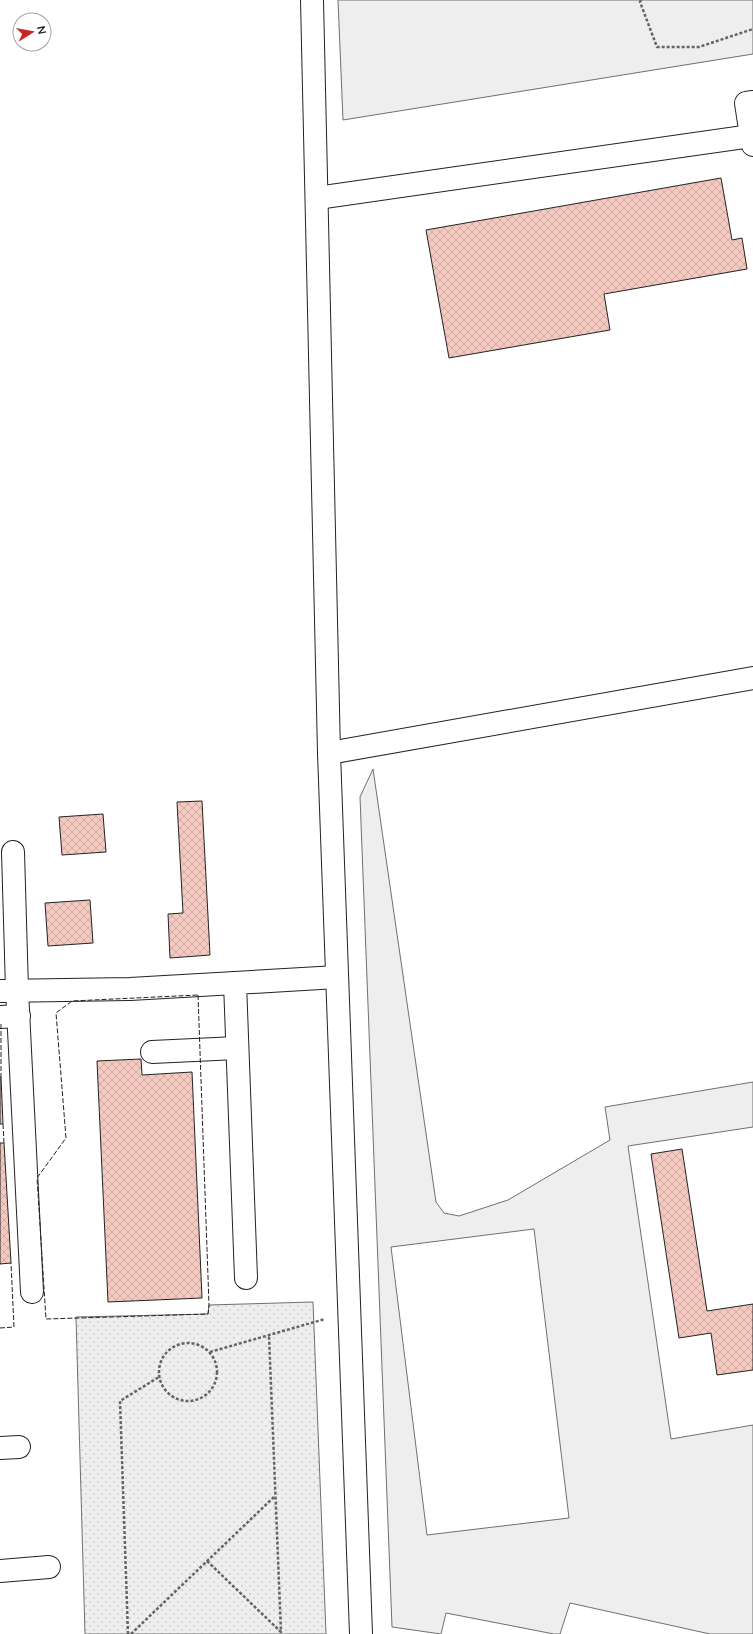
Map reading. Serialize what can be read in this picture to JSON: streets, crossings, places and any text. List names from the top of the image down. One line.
{"north":"right"}
